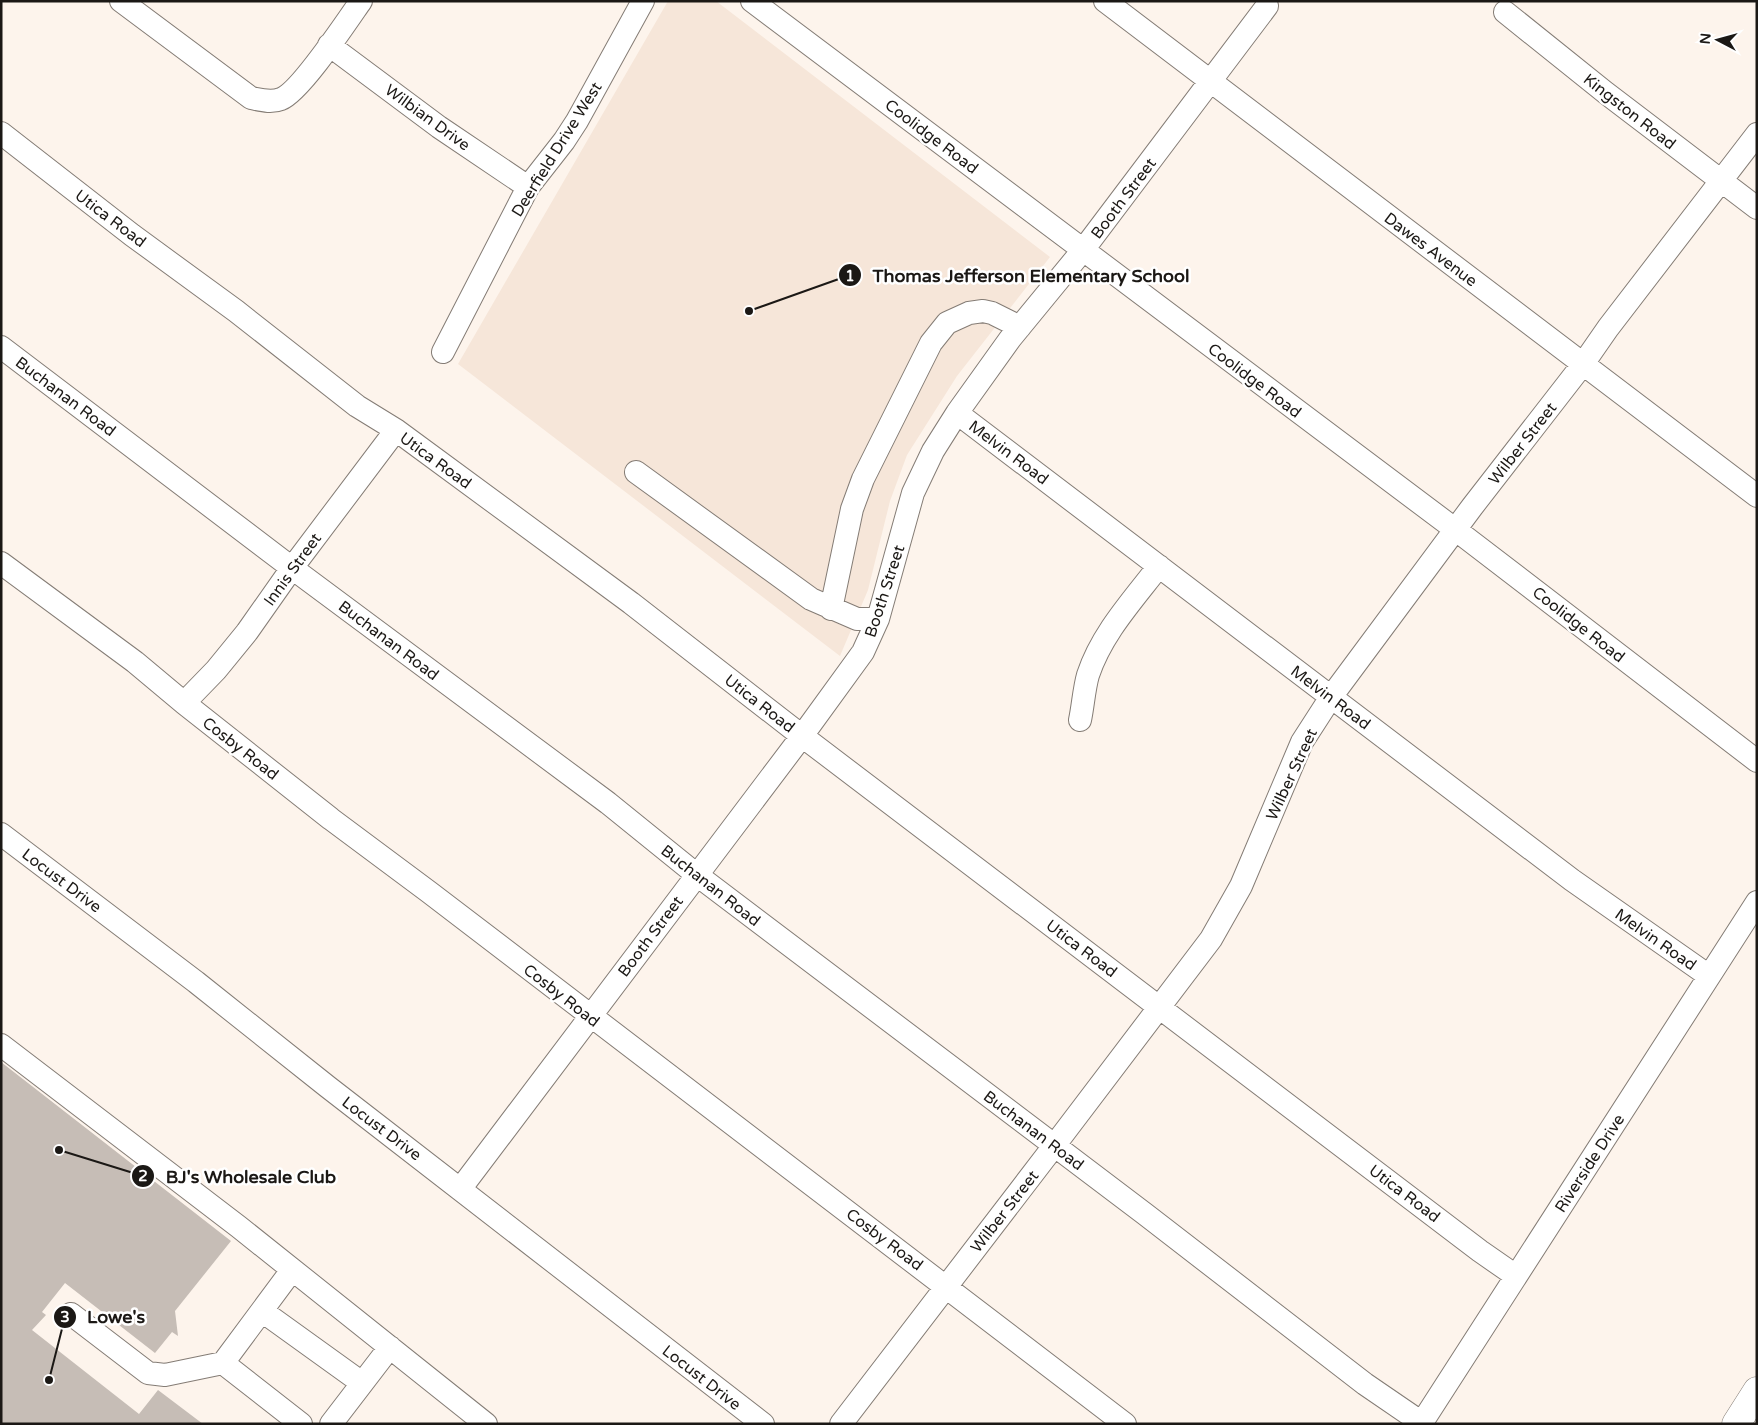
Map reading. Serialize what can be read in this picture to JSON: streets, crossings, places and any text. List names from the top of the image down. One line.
{"streets":{"street":["Kingston Road","Wilbian Drive","Coolidge Road","Deerfield Drive West","Booth Street","Utica Road","Dawes Avenue","Buchanan Road","Wilber Street","Melvin Road","Innis Street","Cosby Road","Locust Drive","Riverside Drive"]},"crossings":[["Kingston Road","Wilber Street"],["Wilbian Drive","Deerfield Drive West"],["Coolidge Road","Booth Street"],["Coolidge Road","Wilber Street"],["Booth Street","Utica Road"],["Booth Street","Dawes Avenue"],["Booth Street","Buchanan Road"],["Booth Street","Melvin Road"],["Booth Street","Cosby Road"],["Booth Street","Locust Drive"],["Utica Road","Wilber Street"],["Utica Road","Innis Street"],["Utica Road","Riverside Drive"],["Dawes Avenue","Wilber Street"],["Buchanan Road","Wilber Street"],["Buchanan Road","Innis Street"],["Buchanan Road","Riverside Drive"],["Wilber Street","Melvin Road"],["Wilber Street","Cosby Road"],["Melvin Road","Riverside Drive"],["Innis Street","Cosby Road"]],"places":["Thomas Jefferson Elementary School","BJ's Wholesale Club","Lowe's"],"north":"left"}
